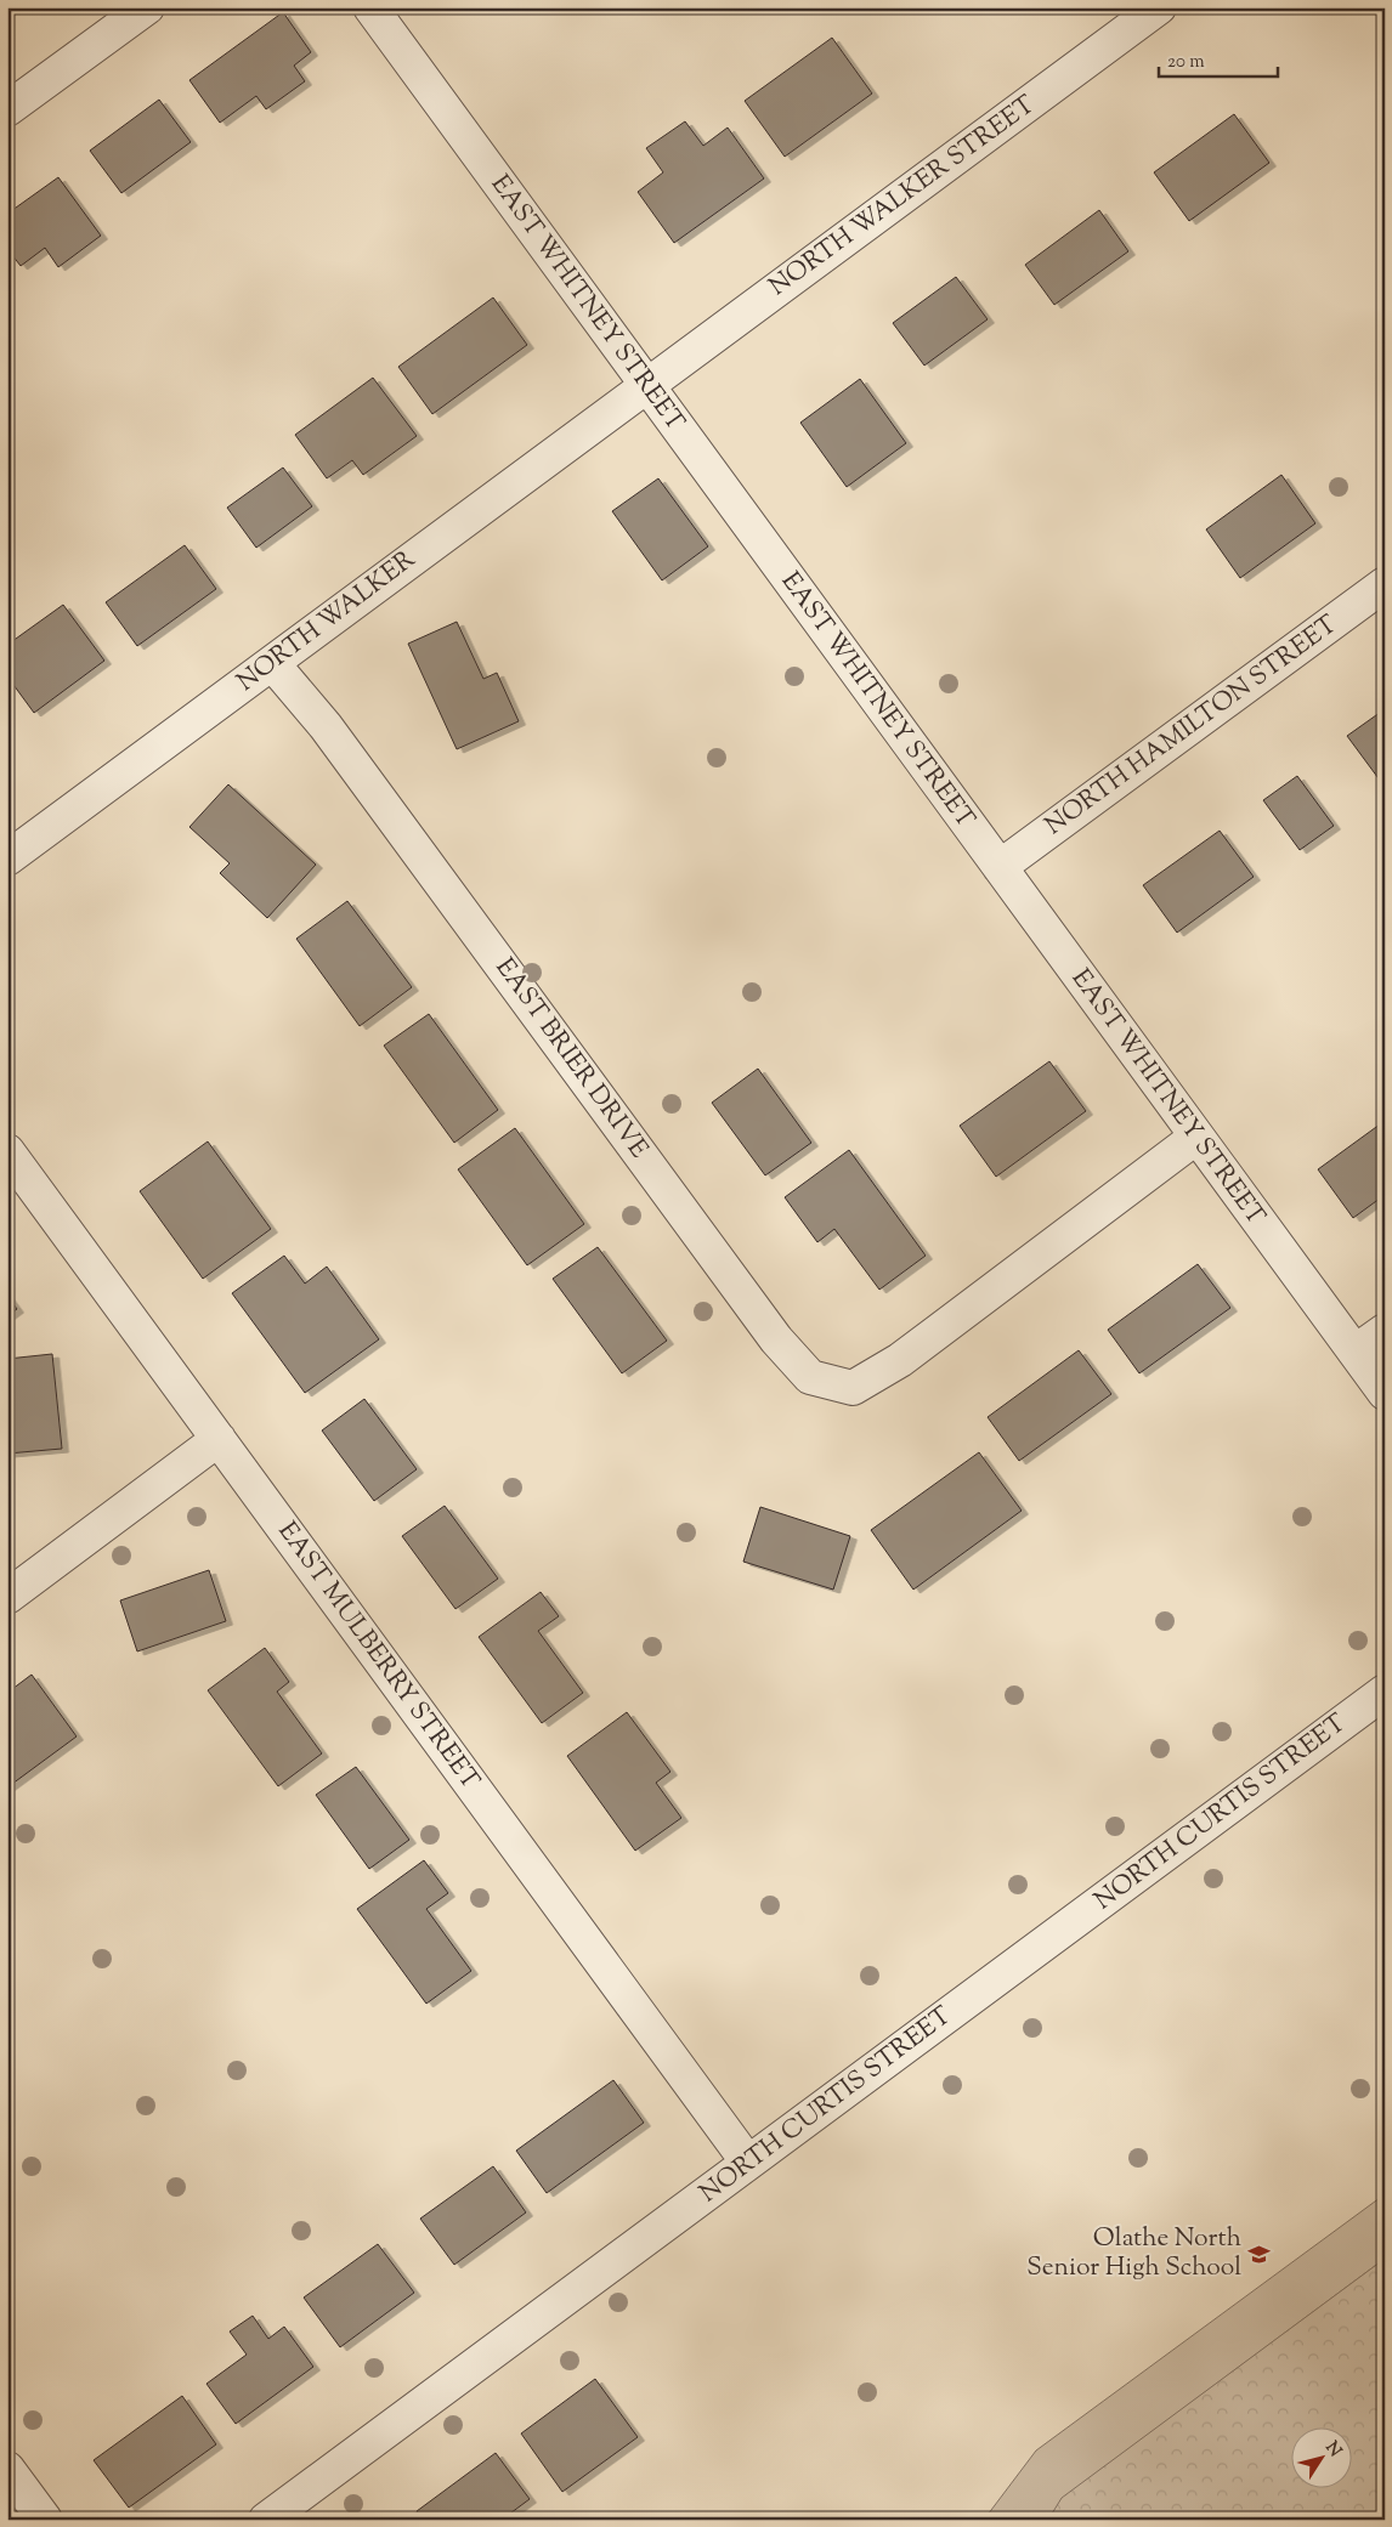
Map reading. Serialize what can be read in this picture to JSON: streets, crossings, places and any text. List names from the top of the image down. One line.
{"streets":{"street":["NORTH WALKER STREET","EAST WHITNEY STREET","NORTH WALKER","NORTH HAMILTON STREET","EAST BRIER DRIVE","EAST MULBERRY STREET","NORTH CURTIS STREET"]},"crossings":[["NORTH WALKER STREET","EAST WHITNEY STREET"],["NORTH WALKER STREET","NORTH WALKER"],["EAST WHITNEY STREET","NORTH WALKER"],["EAST WHITNEY STREET","NORTH HAMILTON STREET"],["EAST WHITNEY STREET","EAST BRIER DRIVE"],["NORTH WALKER","EAST BRIER DRIVE"],["EAST MULBERRY STREET","NORTH CURTIS STREET"]],"places":{"school or university":["Olathe North Senior High School"]},"scale_bar":"20 m","north":"top right"}
